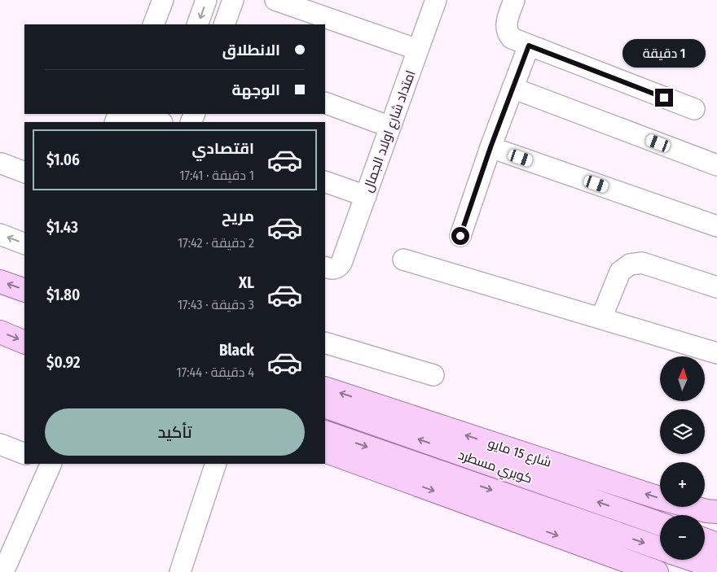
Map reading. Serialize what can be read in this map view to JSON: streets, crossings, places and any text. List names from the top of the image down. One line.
{"streets":{"main road":["شارع 15 مايو","كوبري مسطرد"],"street":["امتداد شارع اولاد الجمال"]},"north":"top","page":{"banner":["الانطلاق","الوجهة"],"bubble":"1 دقيقة","list":[{"name":"اقتصادي","note":"1 دقيقة · 17:41","value":"$1.06"},{"name":"مريح","note":"2 دقيقة · 17:42","value":"$1.43"},{"name":"XL","note":"3 دقيقة · 17:43","value":"$1.80"},{"name":"Black","note":"4 دقيقة · 17:44","value":"$0.92"}],"map_buttons":["+","−"],"buttons":"تأكيد"}}
